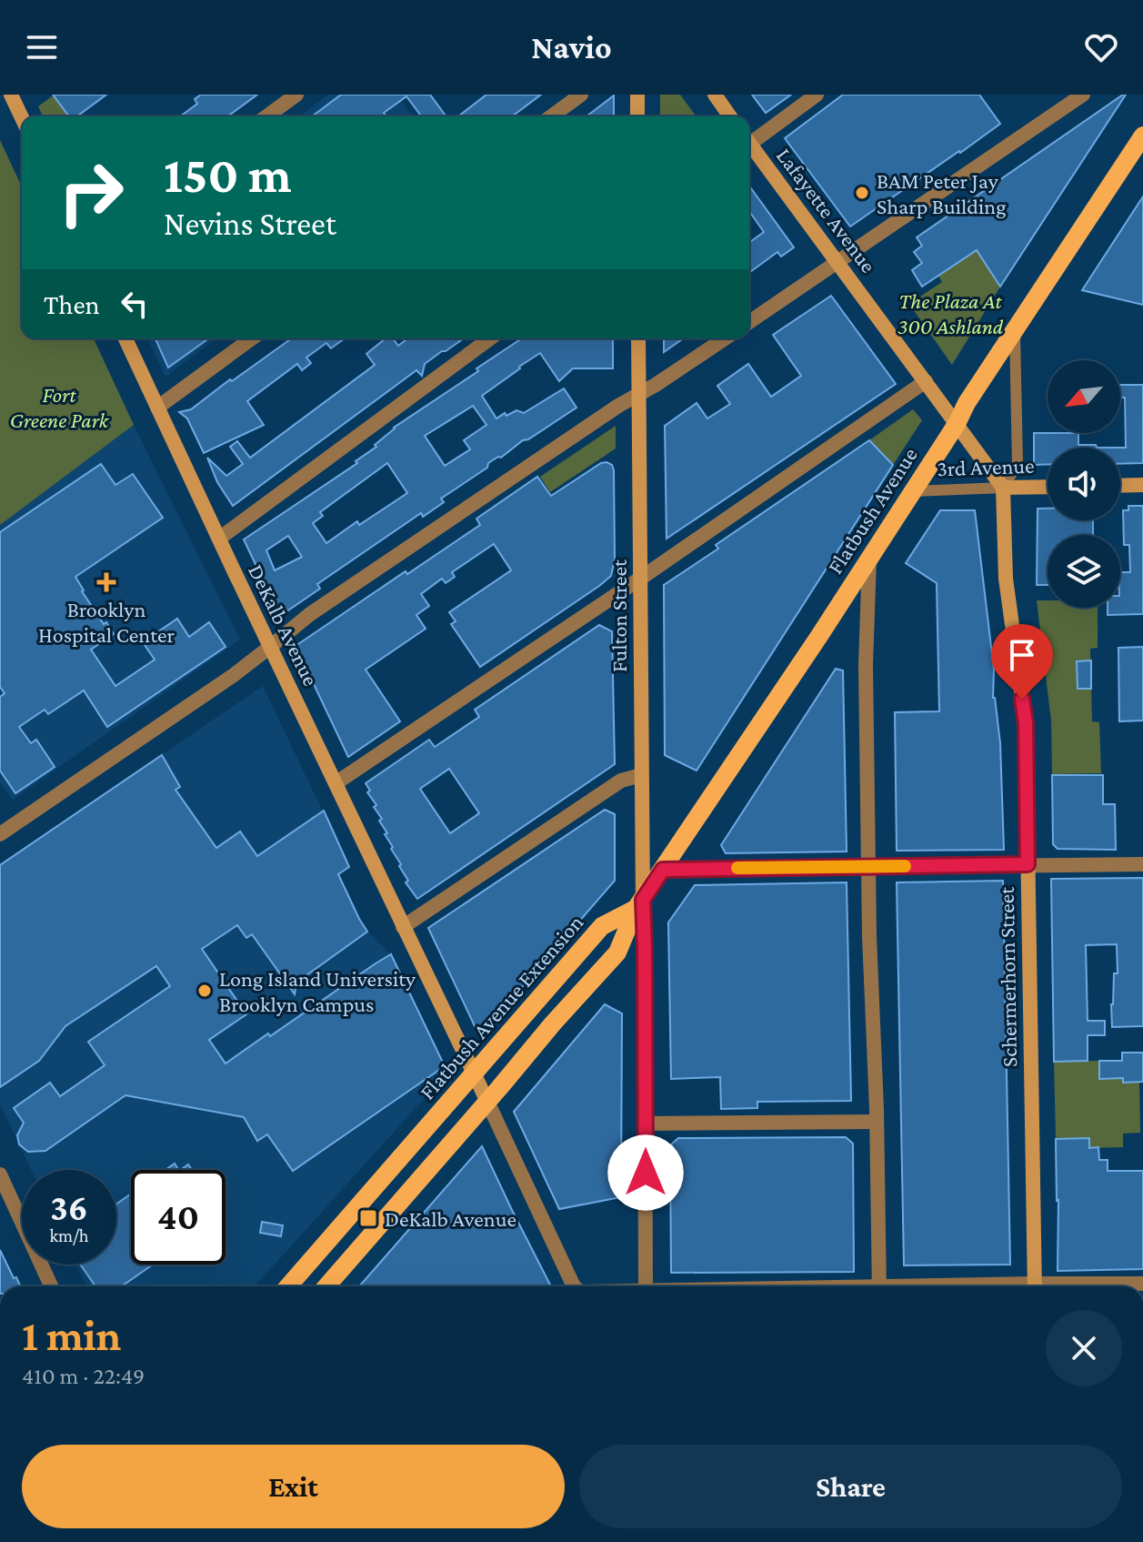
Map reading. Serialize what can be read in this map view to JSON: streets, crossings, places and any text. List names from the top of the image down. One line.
{"streets":{"main road":["Lafayette Avenue","3rd Avenue","Flatbush Avenue","Fulton Street","DeKalb Avenue","Schermerhorn Street","Flatbush Avenue Extension"]},"crossings":[["Lafayette Avenue","3rd Avenue"],["Lafayette Avenue","Flatbush Avenue"],["Lafayette Avenue","Schermerhorn Street"],["3rd Avenue","Flatbush Avenue"],["3rd Avenue","Schermerhorn Street"],["Flatbush Avenue","Fulton Street"],["Flatbush Avenue","Flatbush Avenue Extension"],["Fulton Street","Flatbush Avenue Extension"],["DeKalb Avenue","Flatbush Avenue Extension"]],"parks":["The Plaza At 300 Ashland","Fort Greene Park"],"places":{"other":["BAM Peter Jay Sharp Building","Long Island University Brooklyn Campus"],"health":["Brooklyn Hospital Center"],"transit":["DeKalb Avenue"]},"north":"bottom left","page":{"header":"Navio","turn":["150 m","Nevins Street"],"then":"Then","speed":"36 km/h","limit":"40","heading":["1 min","410 m · 22:49"],"buttons":["Exit","Share"]}}
